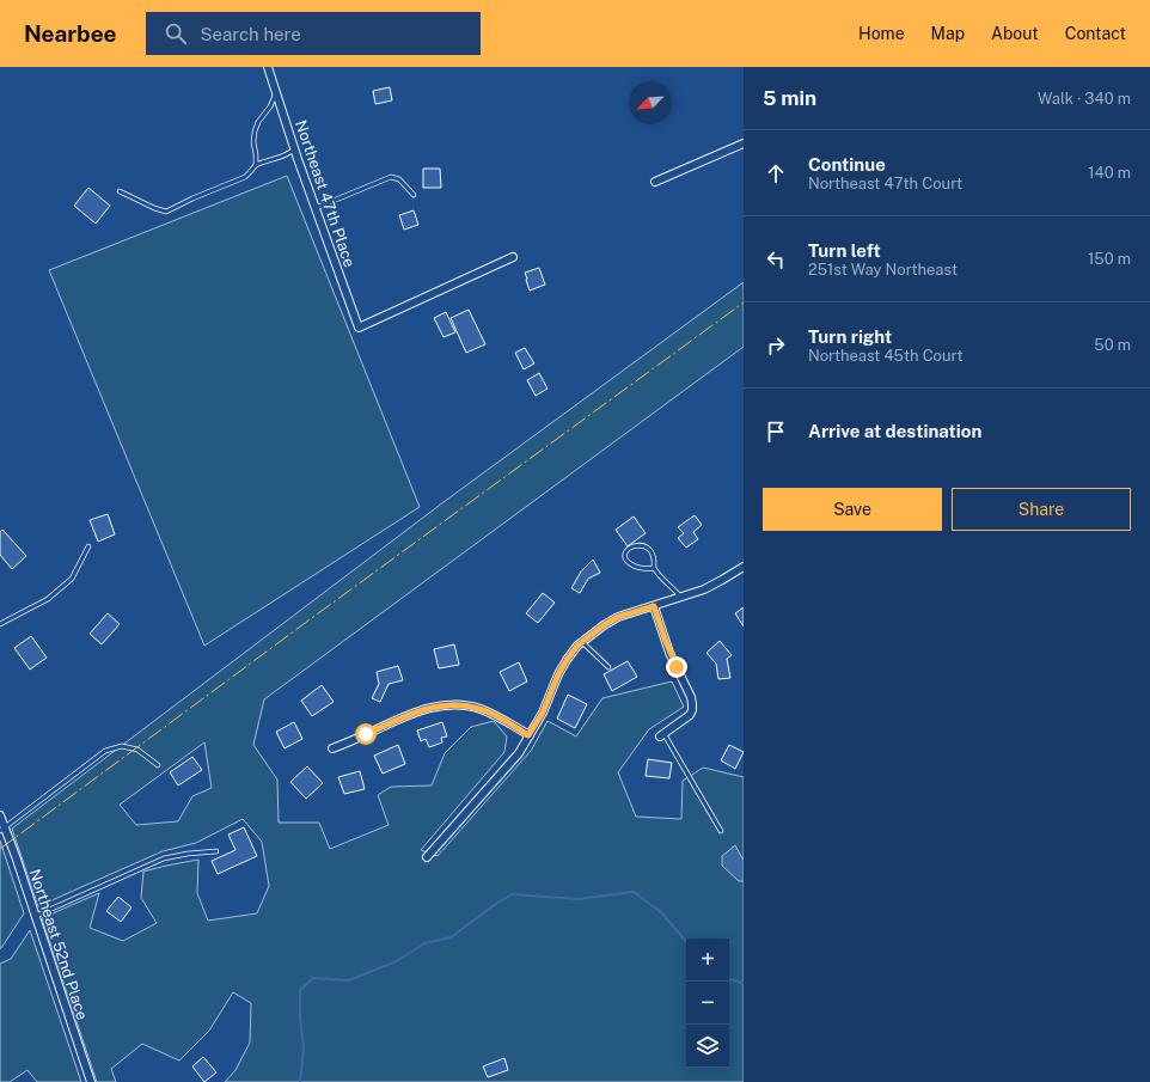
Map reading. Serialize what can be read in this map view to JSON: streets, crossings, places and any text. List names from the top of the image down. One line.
{"streets":{"street":["Northeast 47th Place","Northeast 52nd Place"]},"north":"bottom left","page":{"header":"Nearbee","search":"Search here","nav":["Home","Map","About","Contact"],"heading":["5 min","Walk · 340 m"],"list":[["Continue","Northeast 47th Court","140 m"],["Turn left","251st Way Northeast","150 m"],["Turn right","Northeast 45th Court","50 m"],"Arrive at destination"],"buttons":["Save","Share"],"map_buttons":["+","−"]}}
